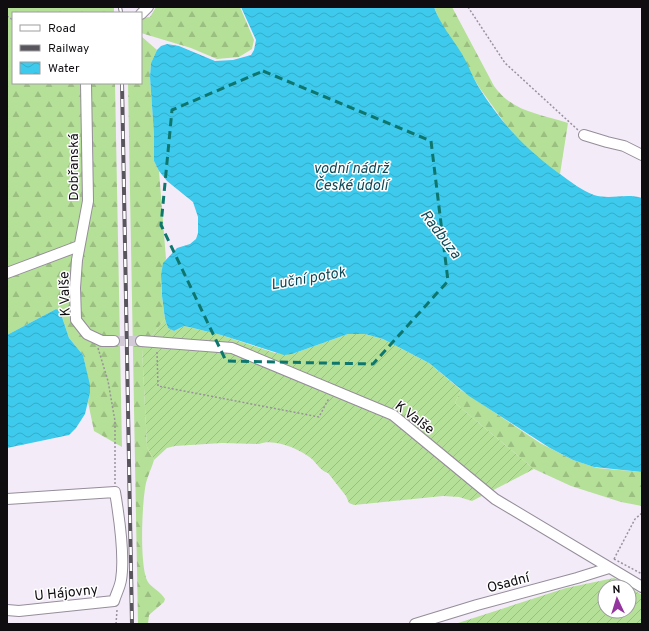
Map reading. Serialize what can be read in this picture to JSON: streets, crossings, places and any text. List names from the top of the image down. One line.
{"streets":{"street":["Dobřanská","K Valše","Osadní","U Hájovny"]},"crossings":[["Dobřanská","K Valše"],["K Valše","Osadní"]],"water":["vodní nádrž České údolí","Radbuza","Luční potok"],"legend":["Road","Railway","Water"],"north":"top"}
